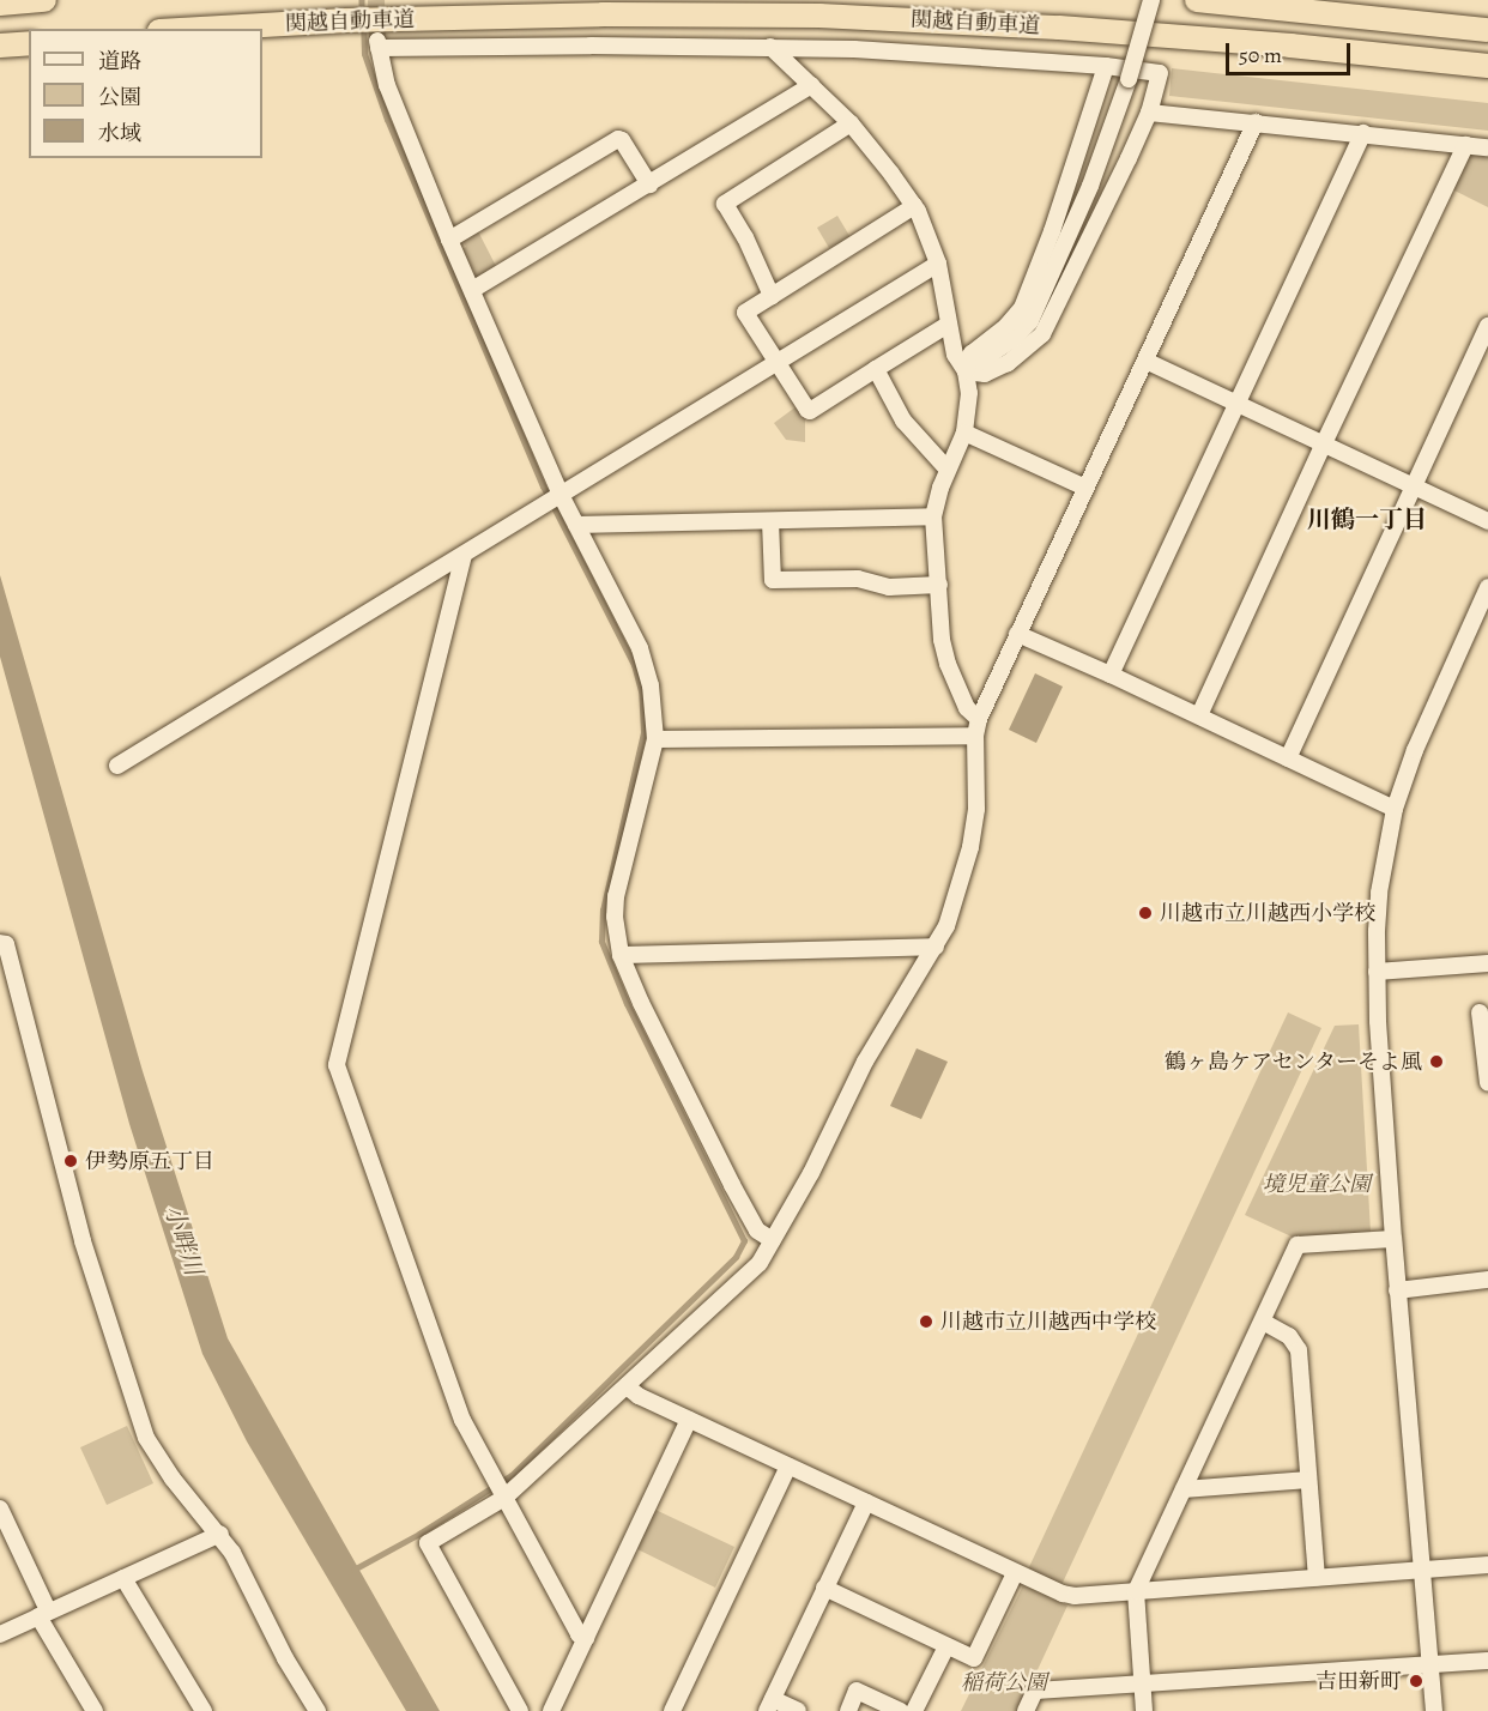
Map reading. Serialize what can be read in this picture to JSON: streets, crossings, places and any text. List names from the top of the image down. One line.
{"streets":{"highway":["関越自動車道"]},"districts":["川鶴一丁目"],"water":["小畔川"],"parks":["境児童公園","稲荷公園"],"places":["川越市立川越西小学校","鶴ヶ島ケアセンターそよ風","伊勢原五丁目","川越市立川越西中学校","吉田新町"],"legend":["道路","公園","水域"],"scale_bar":"50 m"}
